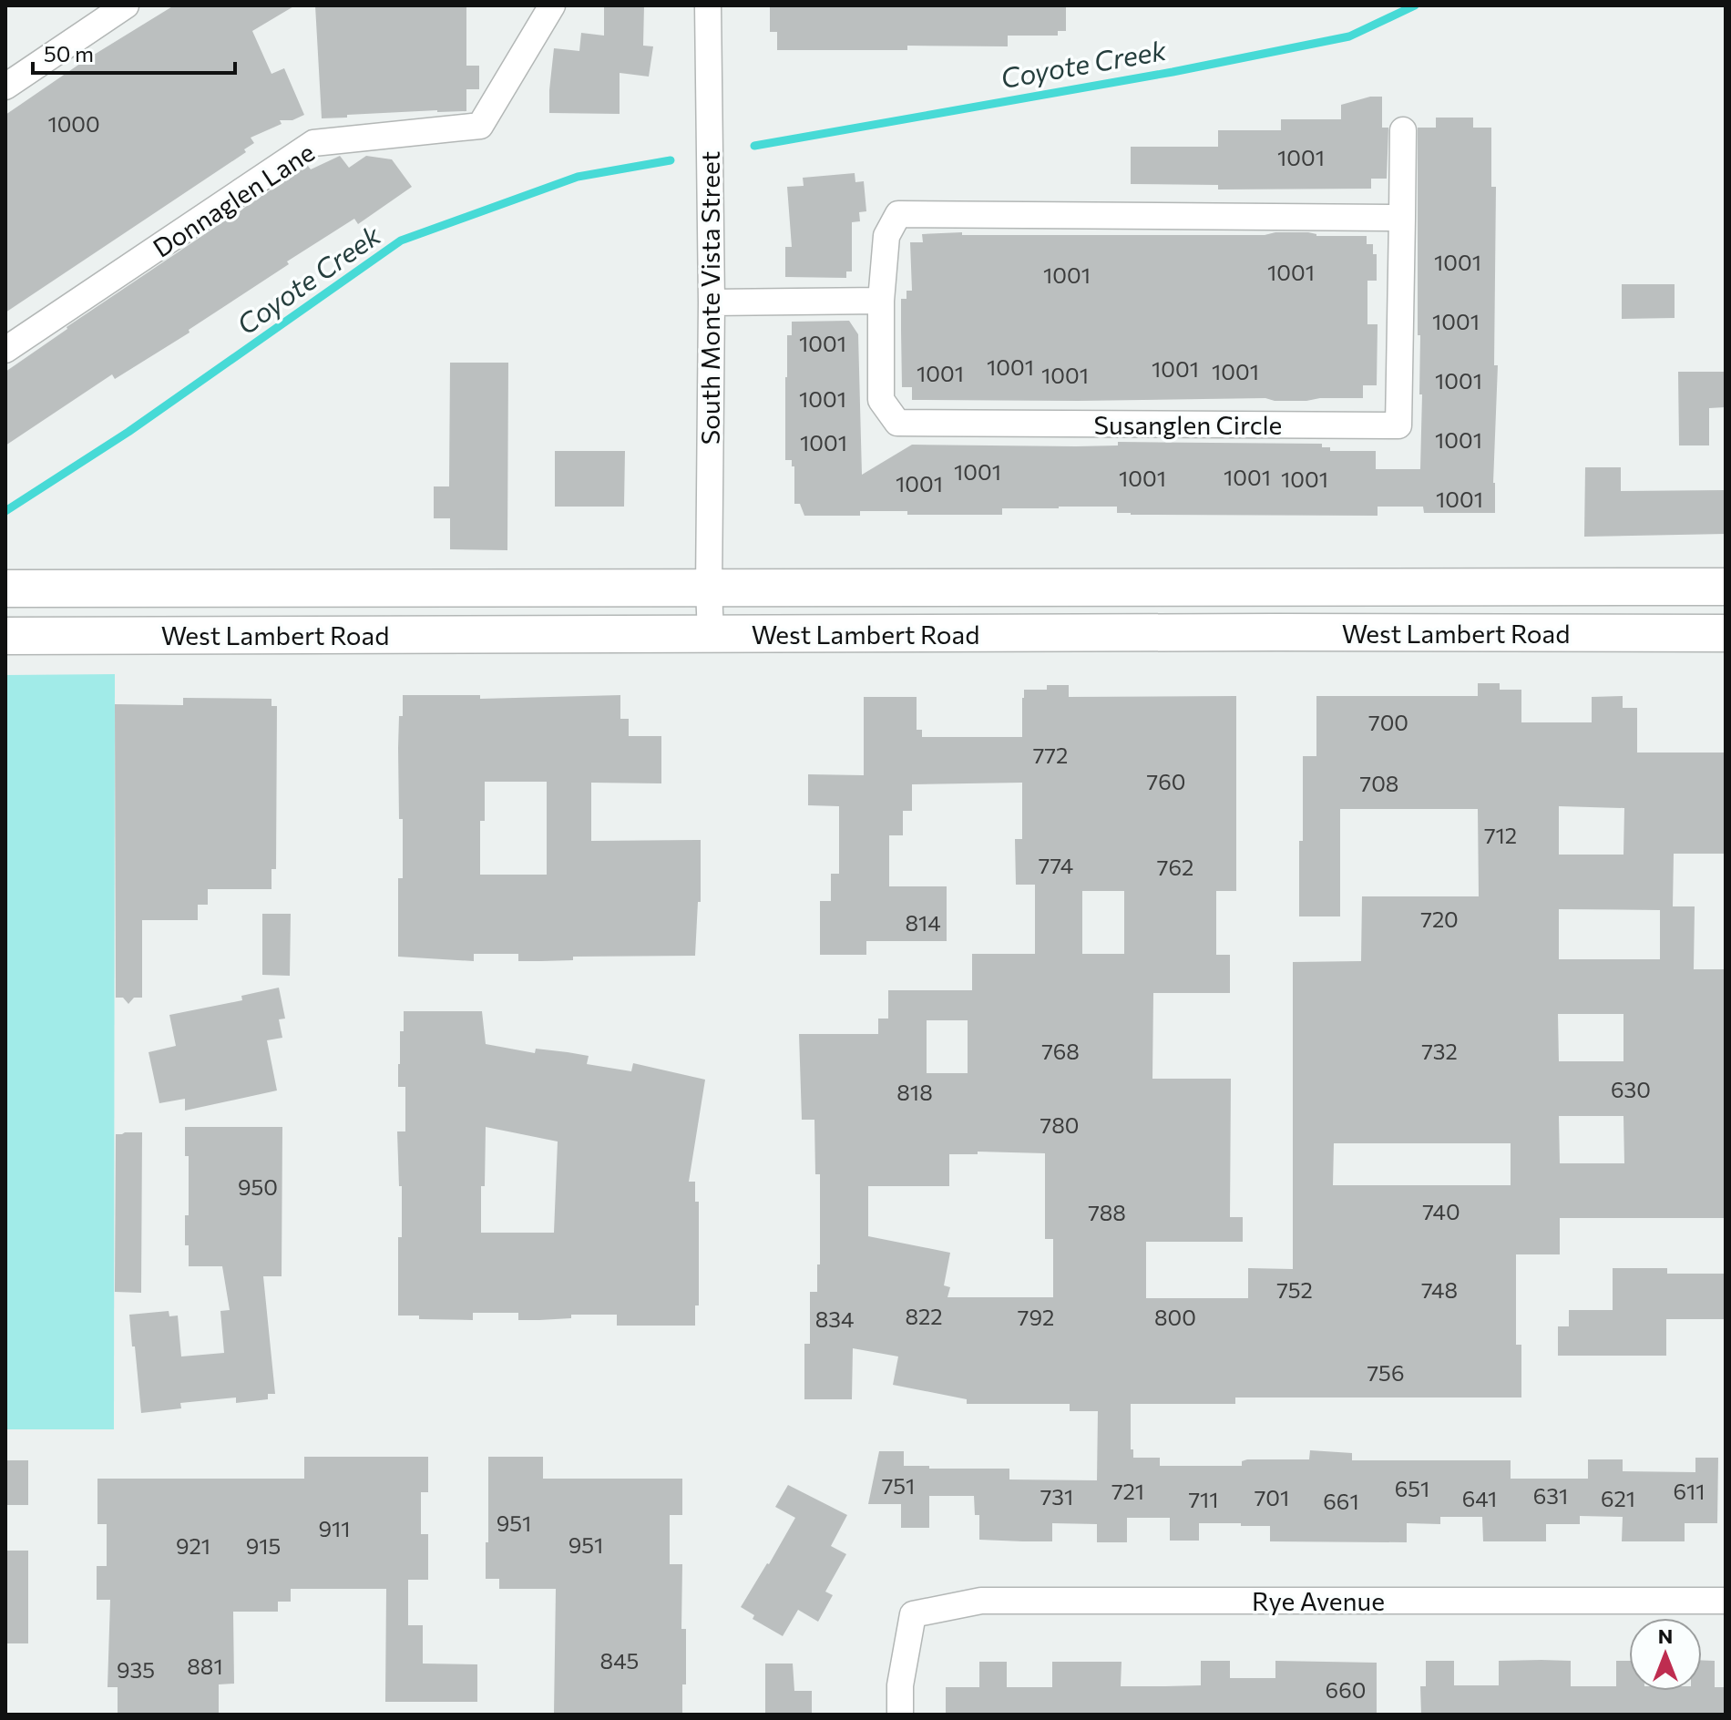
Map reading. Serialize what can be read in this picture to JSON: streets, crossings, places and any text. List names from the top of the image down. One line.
{"streets":{"main road":["West Lambert Road"],"street":["Donnaglen Lane","South Monte Vista Street","Susanglen Circle","Rye Avenue"]},"crossings":[["South Monte Vista Street","West Lambert Road"]],"water":["Coyote Creek"],"house_numbers":["1000","1001","1001","1001","1001","1001","1001","1001","1001","1001","1001","1001","1001","1001","1001","1001","1001","1001","1001","1001","1001","1001","700","772","760","708","712","774","762","720","814","768","732","630","818","780","950","740","788","752","748","822","792","800","834","756","751","651","721","611","631","731","701","641","621","711","661","951","911","951","921","915","845","881","935","660"],"scale_bar":"50 m","north":"top"}
